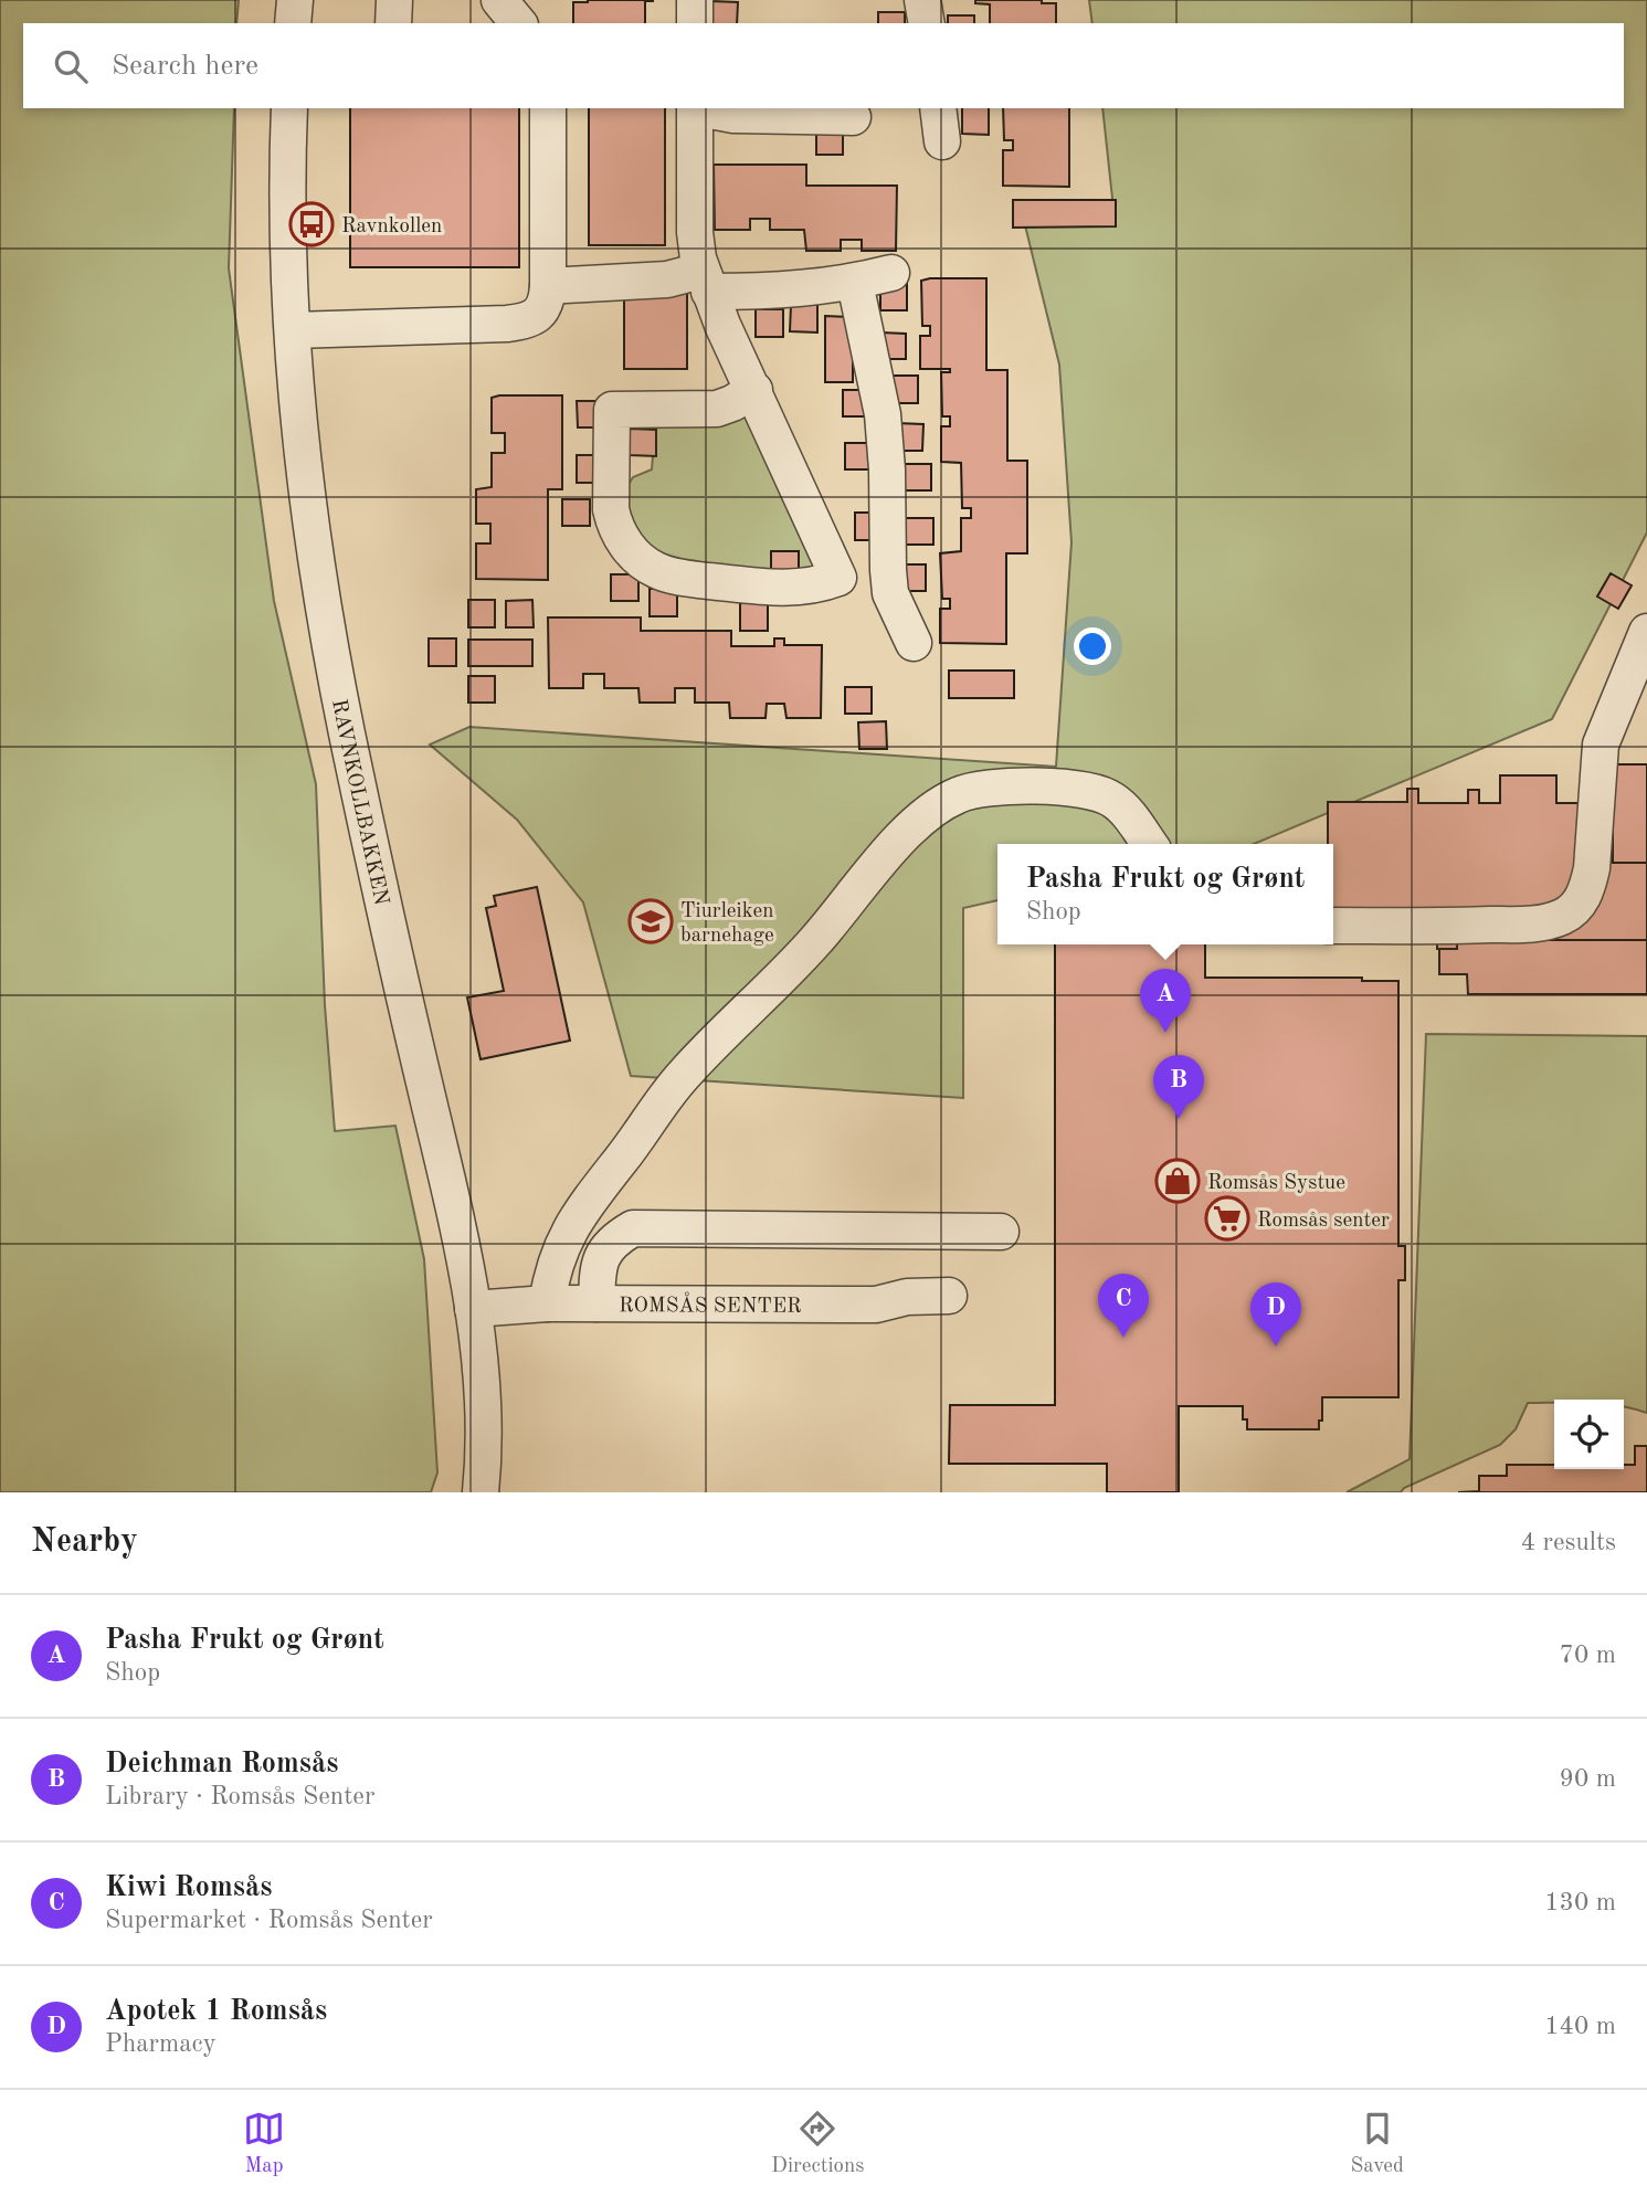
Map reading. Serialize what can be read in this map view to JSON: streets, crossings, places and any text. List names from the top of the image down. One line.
{"streets":{"street":["RAVNKOLLBAKKEN","ROMSÅS SENTER"]},"crossings":[["RAVNKOLLBAKKEN","ROMSÅS SENTER"]],"places":{"bus stop":["Ravnkollen"],"school or university":["Tiurleiken barnehage"],"shop":["Romsås Systue"],"supermarket":["Romsås senter"]},"page":{"search":"Search here","popup":["Pasha Frukt og Grønt","Shop"],"pins":["A","B","C","D"],"heading":["Nearby","4 results"],"list":[{"mark":"A","name":"Pasha Frukt og Grønt","note":"Shop","value":"70 m"},{"mark":"B","name":"Deichman Romsås","note":"Library · Romsås Senter","value":"90 m"},{"mark":"C","name":"Kiwi Romsås","note":"Supermarket · Romsås Senter","value":"130 m"},{"mark":"D","name":"Apotek 1 Romsås","note":"Pharmacy","value":"140 m"}],"nav":["Map","Directions","Saved"]}}
